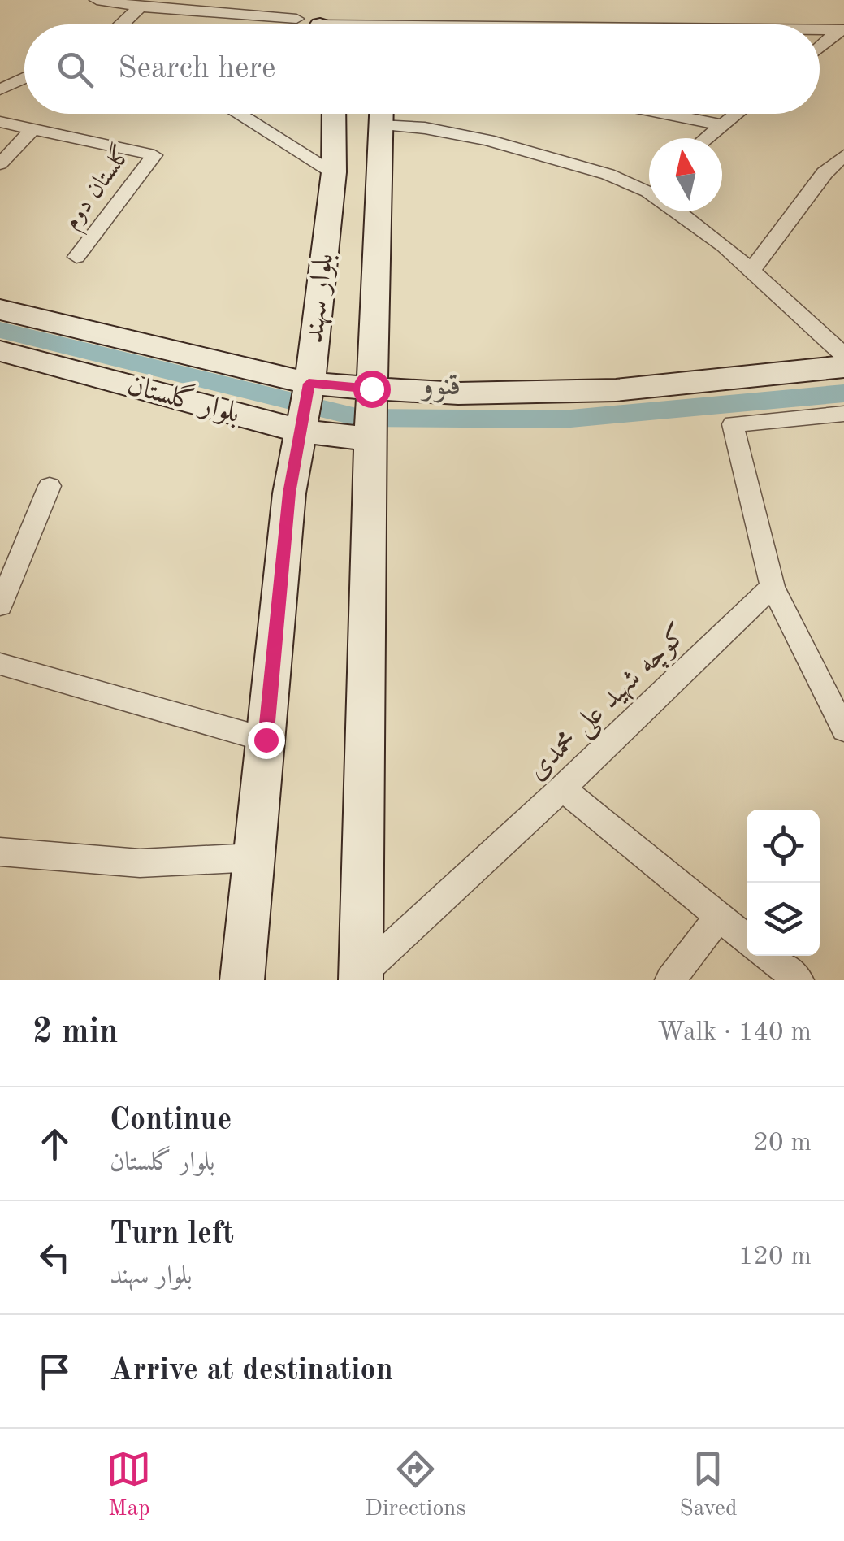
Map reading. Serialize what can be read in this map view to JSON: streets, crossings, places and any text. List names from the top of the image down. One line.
{"streets":{"street":["گلستان دوم","بلوار سهند","بلوار گلستان","کوچه شهید علی محمدی"]},"crossings":[["بلوار سهند","بلوار گلستان"],["بلوار سهند","کوچه شهید علی محمدی"]],"water":["قنوو"],"north":"top","page":{"search":"Search here","heading":["2 min","Walk · 140 m"],"list":[["Continue","بلوار گلستان","20 m"],["Turn left","بلوار سهند","120 m"],"Arrive at destination"],"nav":["Map","Directions","Saved"]}}
